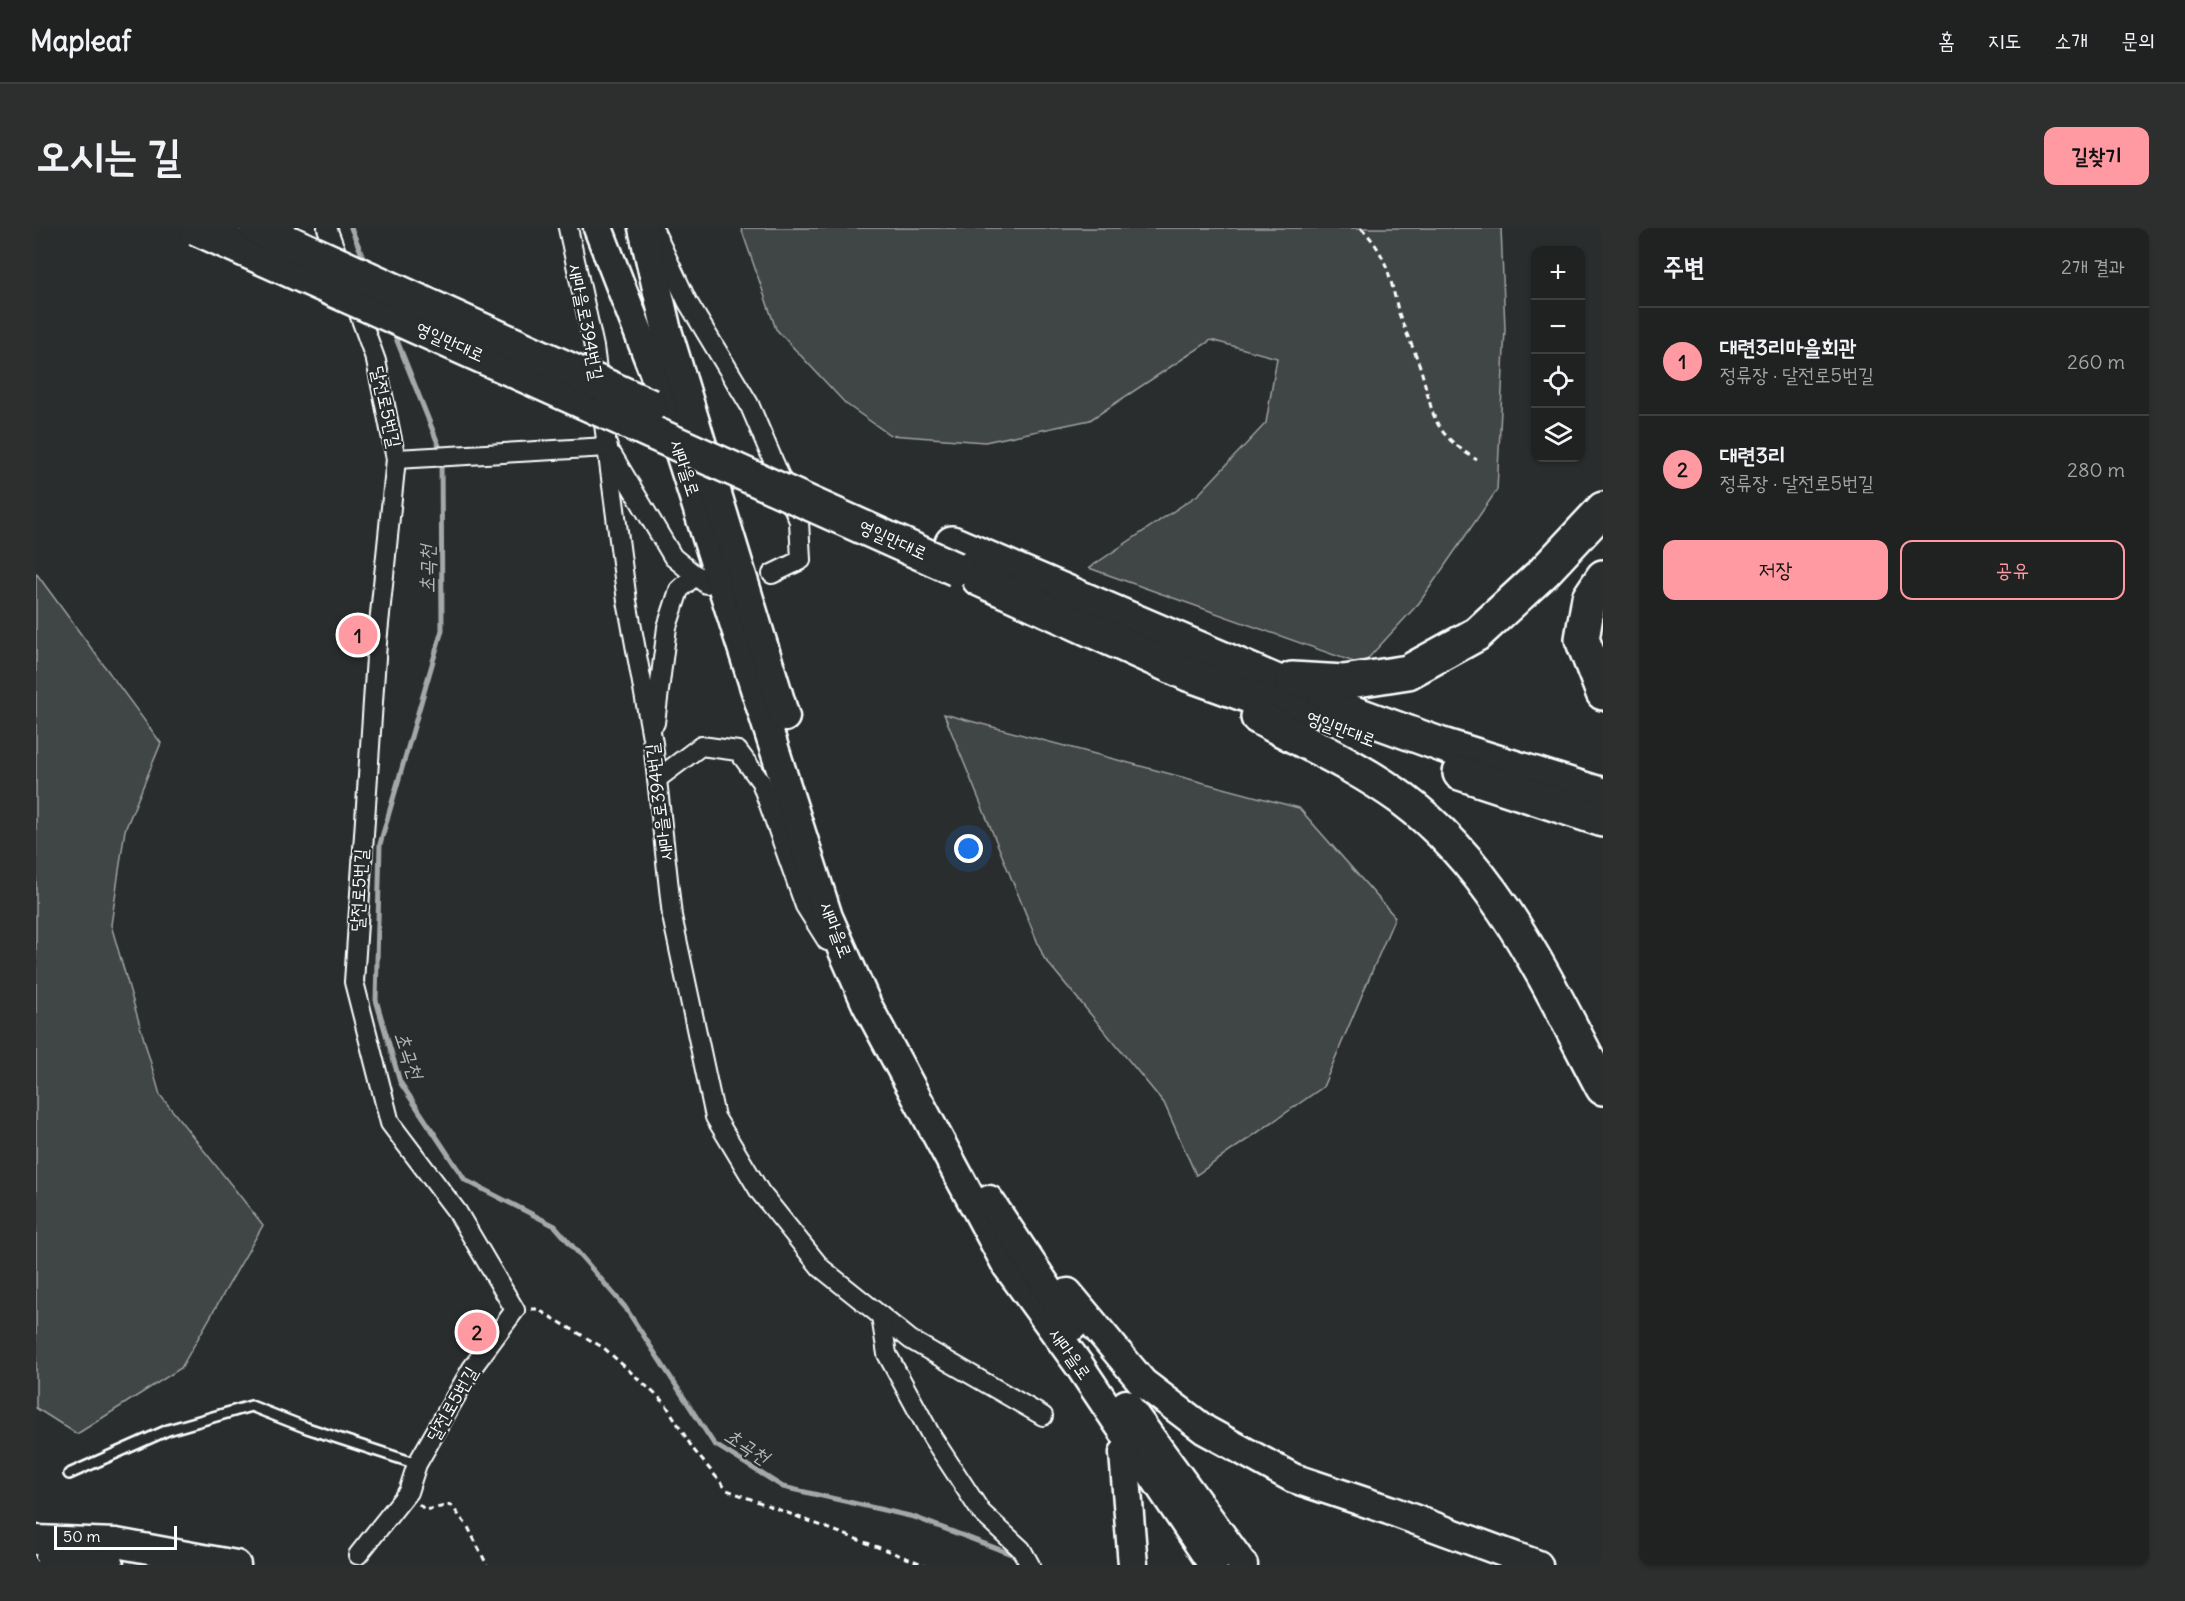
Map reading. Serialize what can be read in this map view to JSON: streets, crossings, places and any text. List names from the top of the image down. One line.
{"streets":{"highway":["영일만대로"],"main road":["새마을로"],"street":["새마을로394번길","달전로5번길"]},"water":["초곡천"],"scale_bar":"50 m","page":{"header":"Mapleaf","nav":["홈","지도","소개","문의"],"buttons":["길찾기",["저장","공유"]],"title":"오시는 길","heading":["주변","2개 결과"],"map_buttons":["+","−"],"list":[{"mark":"1","name":"대련3리마을회관","note":"정류장 · 달전로5번길","value":"260 m"},{"mark":"2","name":"대련3리","note":"정류장 · 달전로5번길","value":"280 m"}],"pins":["1","2"],"scale":"50 m"}}
